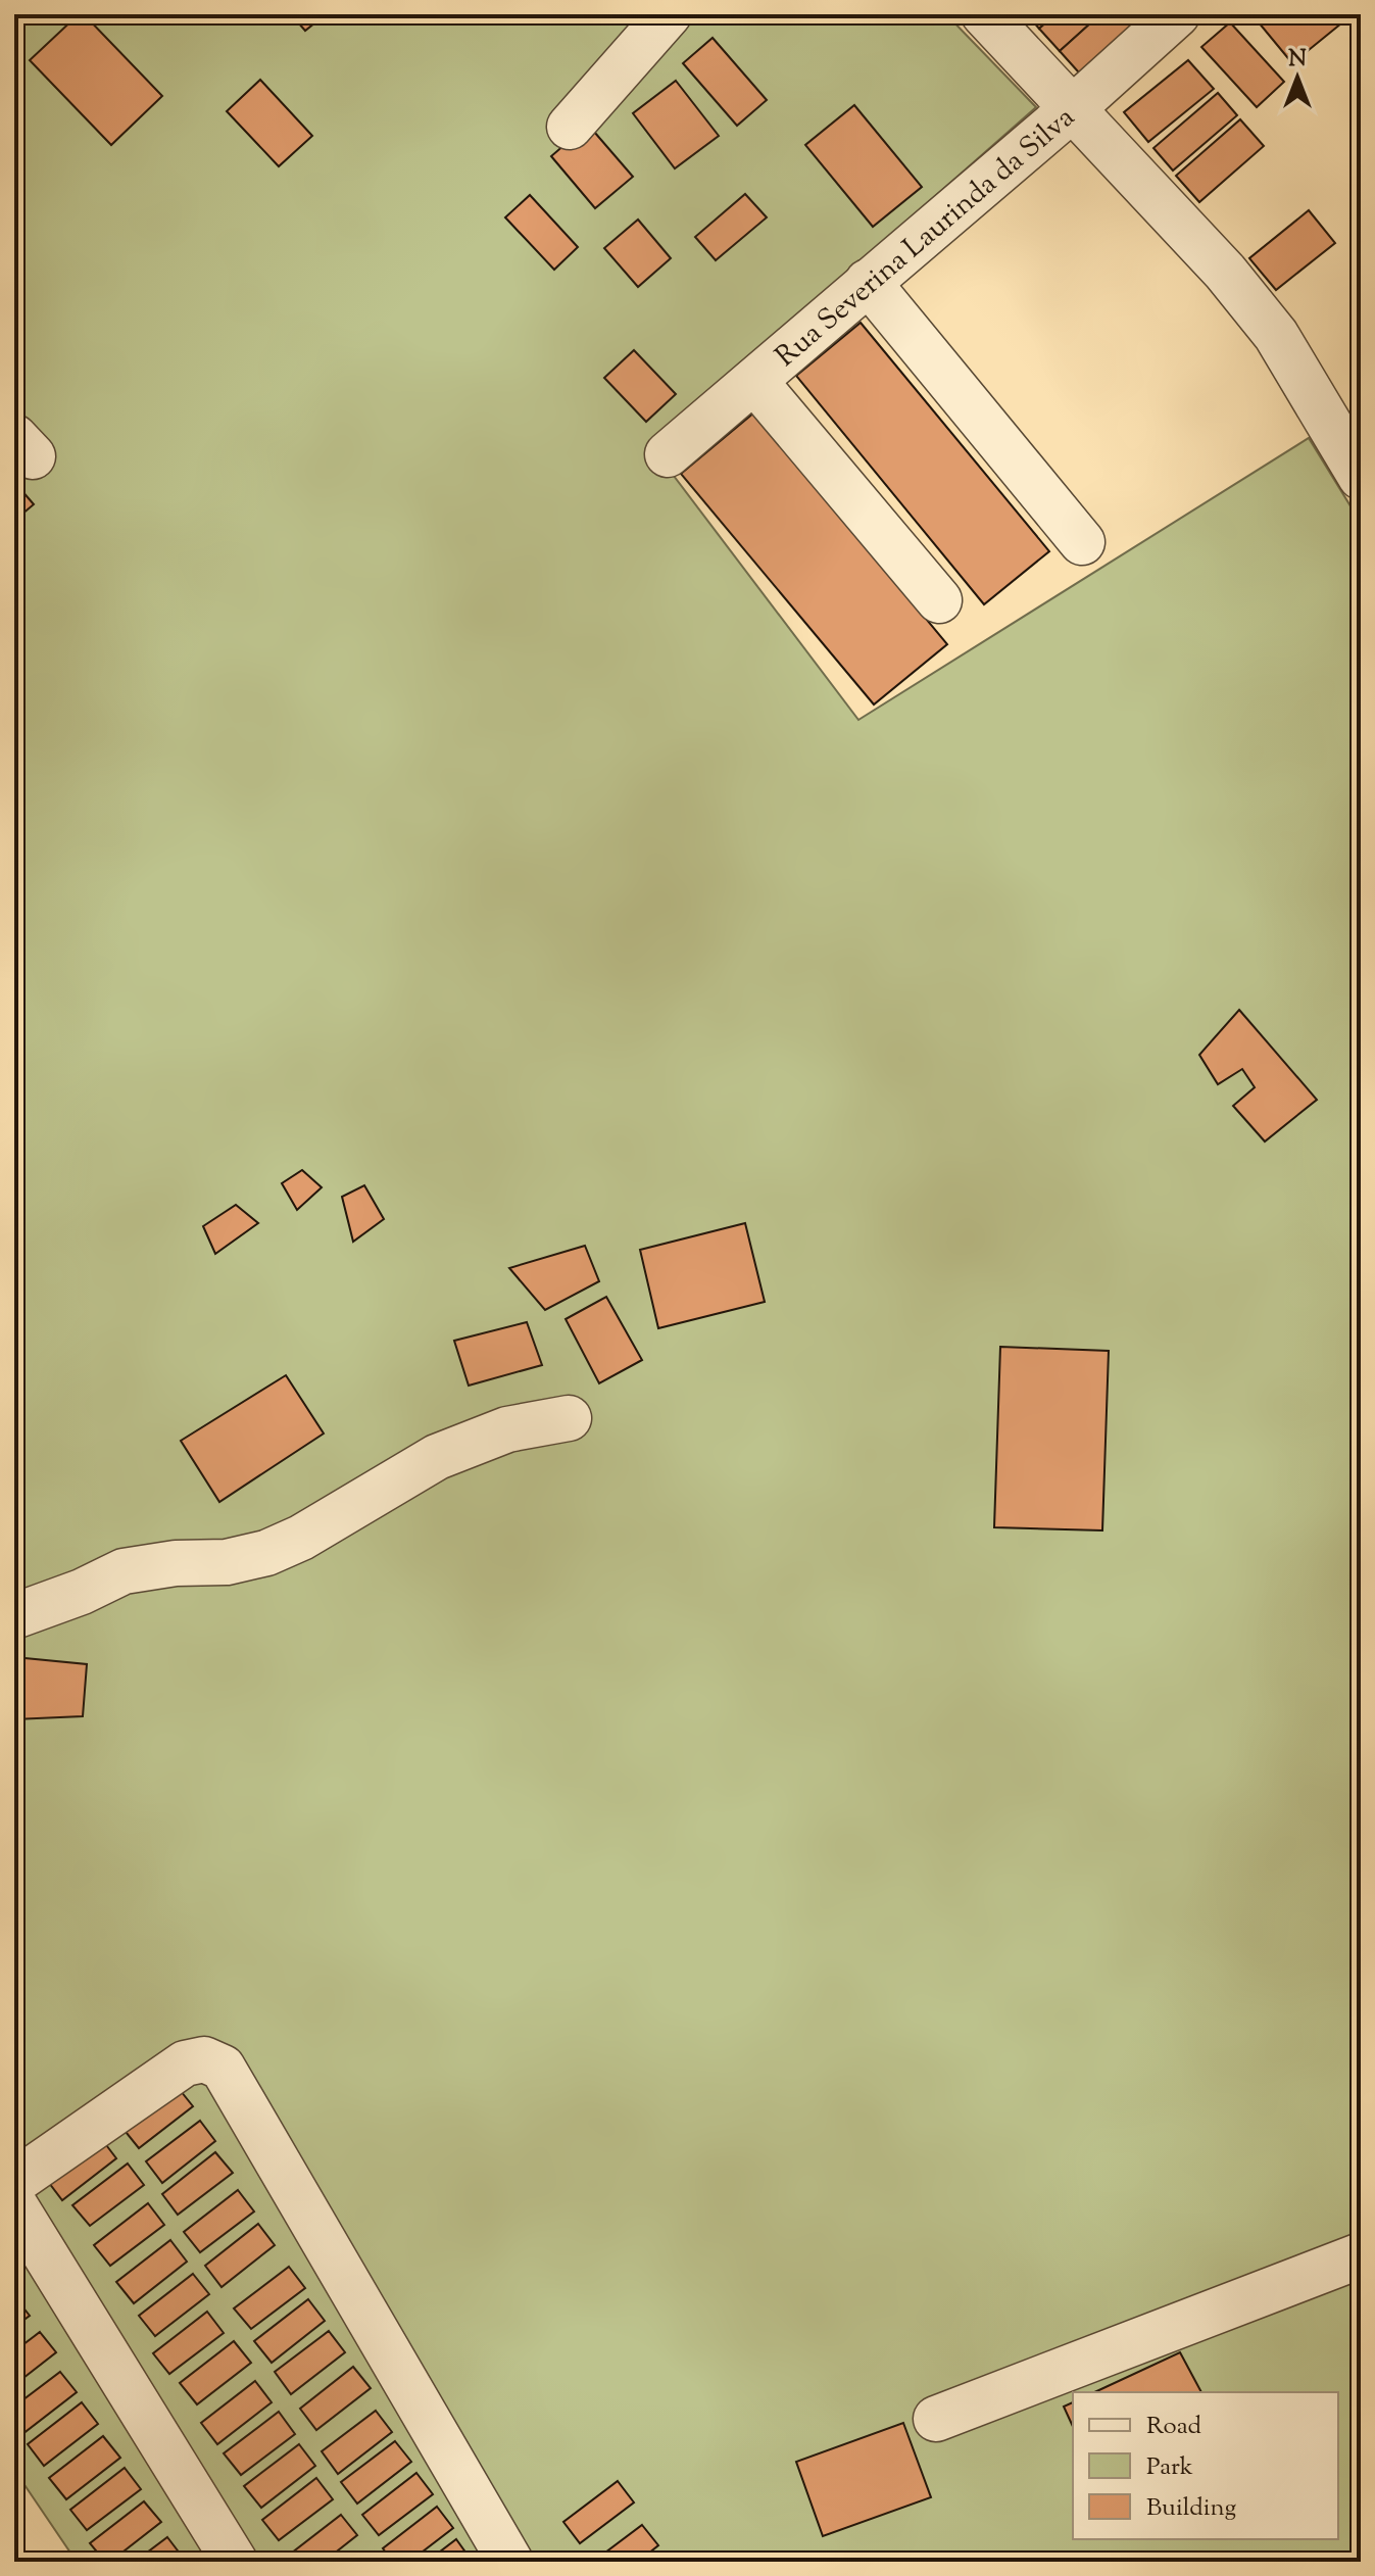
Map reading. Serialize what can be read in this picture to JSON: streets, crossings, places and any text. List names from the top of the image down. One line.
{"streets":{"street":["Rua Severina Laurinda da Silva"]},"legend":["Road","Park","Building"],"north":"top"}
